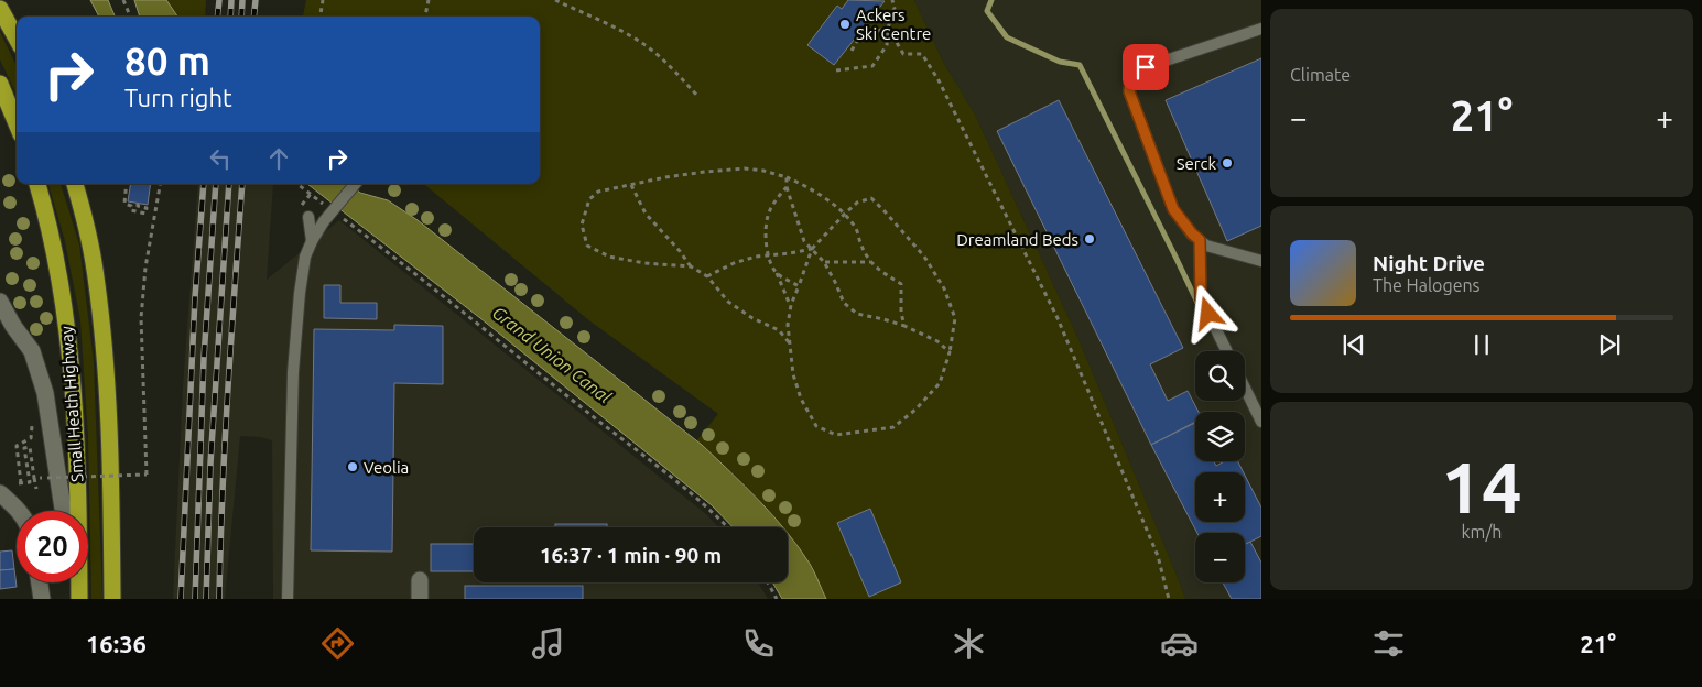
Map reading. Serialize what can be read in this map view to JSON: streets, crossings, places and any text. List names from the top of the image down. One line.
{"streets":{"highway":["Small Heath Highway"]},"water":["Grand Union Canal"],"places":["Ackers Ski Centre","Serck","Dreamland Beds","Veolia"],"page":{"tile":["Climate",["14","km/h"]],"turn":["80 m","Turn right"],"heat":["−","21°","+"],"song":["Night Drive","The Halogens"],"map_buttons":["+","−"],"limit":"20","trip":"16:37 · 1 min · 90 m","tabs":["16:36","21°"]}}
